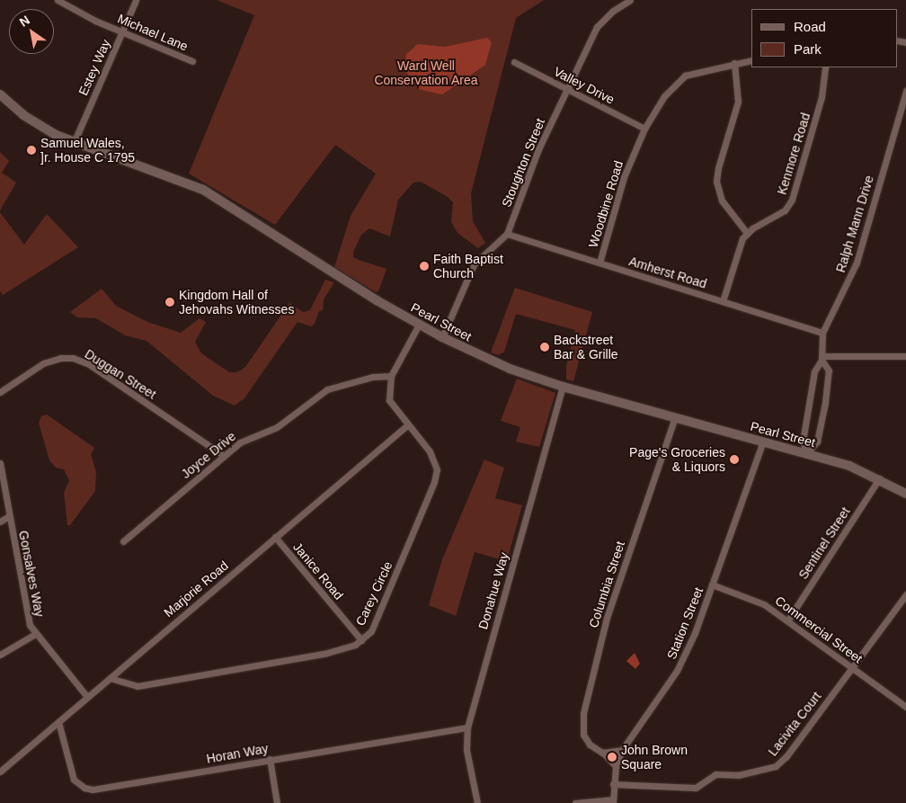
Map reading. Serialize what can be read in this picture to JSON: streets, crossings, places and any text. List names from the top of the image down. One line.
{"streets":{"main road":["Pearl Street"],"street":["Michael Lane","Estey Way","Valley Drive","Kenmore Road","Stoughton Street","Woodbine Road","Ralph Mann Drive","Amherst Road","Duggan Street","Joyce Drive","Sentinel Street","Janice Road","Gonsalves Way","Columbia Street","Marjorie Road","Donahue Way","Carey Circle","Station Street","Commercial Street","Lacivita Court","Horan Way"]},"crossings":[["Michael Lane","Estey Way"],["Estey Way","Pearl Street"],["Valley Drive","Stoughton Street"],["Valley Drive","Woodbine Road"],["Stoughton Street","Amherst Road"],["Stoughton Street","Pearl Street"],["Woodbine Road","Amherst Road"],["Ralph Mann Drive","Amherst Road"],["Ralph Mann Drive","Pearl Street"],["Pearl Street","Sentinel Street"],["Pearl Street","Columbia Street"],["Pearl Street","Donahue Way"],["Pearl Street","Carey Circle"],["Pearl Street","Station Street"],["Duggan Street","Joyce Drive"],["Joyce Drive","Carey Circle"],["Sentinel Street","Commercial Street"],["Janice Road","Marjorie Road"],["Janice Road","Carey Circle"],["Gonsalves Way","Marjorie Road"],["Columbia Street","Station Street"],["Marjorie Road","Carey Circle"],["Marjorie Road","Horan Way"],["Donahue Way","Horan Way"],["Station Street","Commercial Street"],["Station Street","Lacivita Court"],["Commercial Street","Lacivita Court"]],"parks":["Ward Well Conservation Area"],"places":["Samuel Wales, ]r. House C 1795","Faith Baptist Church","Kingdom Hall of Jehovahs Witnesses","Backstreet Bar & Grille","Page's Groceries & Liquors","John Brown Square"],"legend":["Road","Park"],"north":"top left"}
